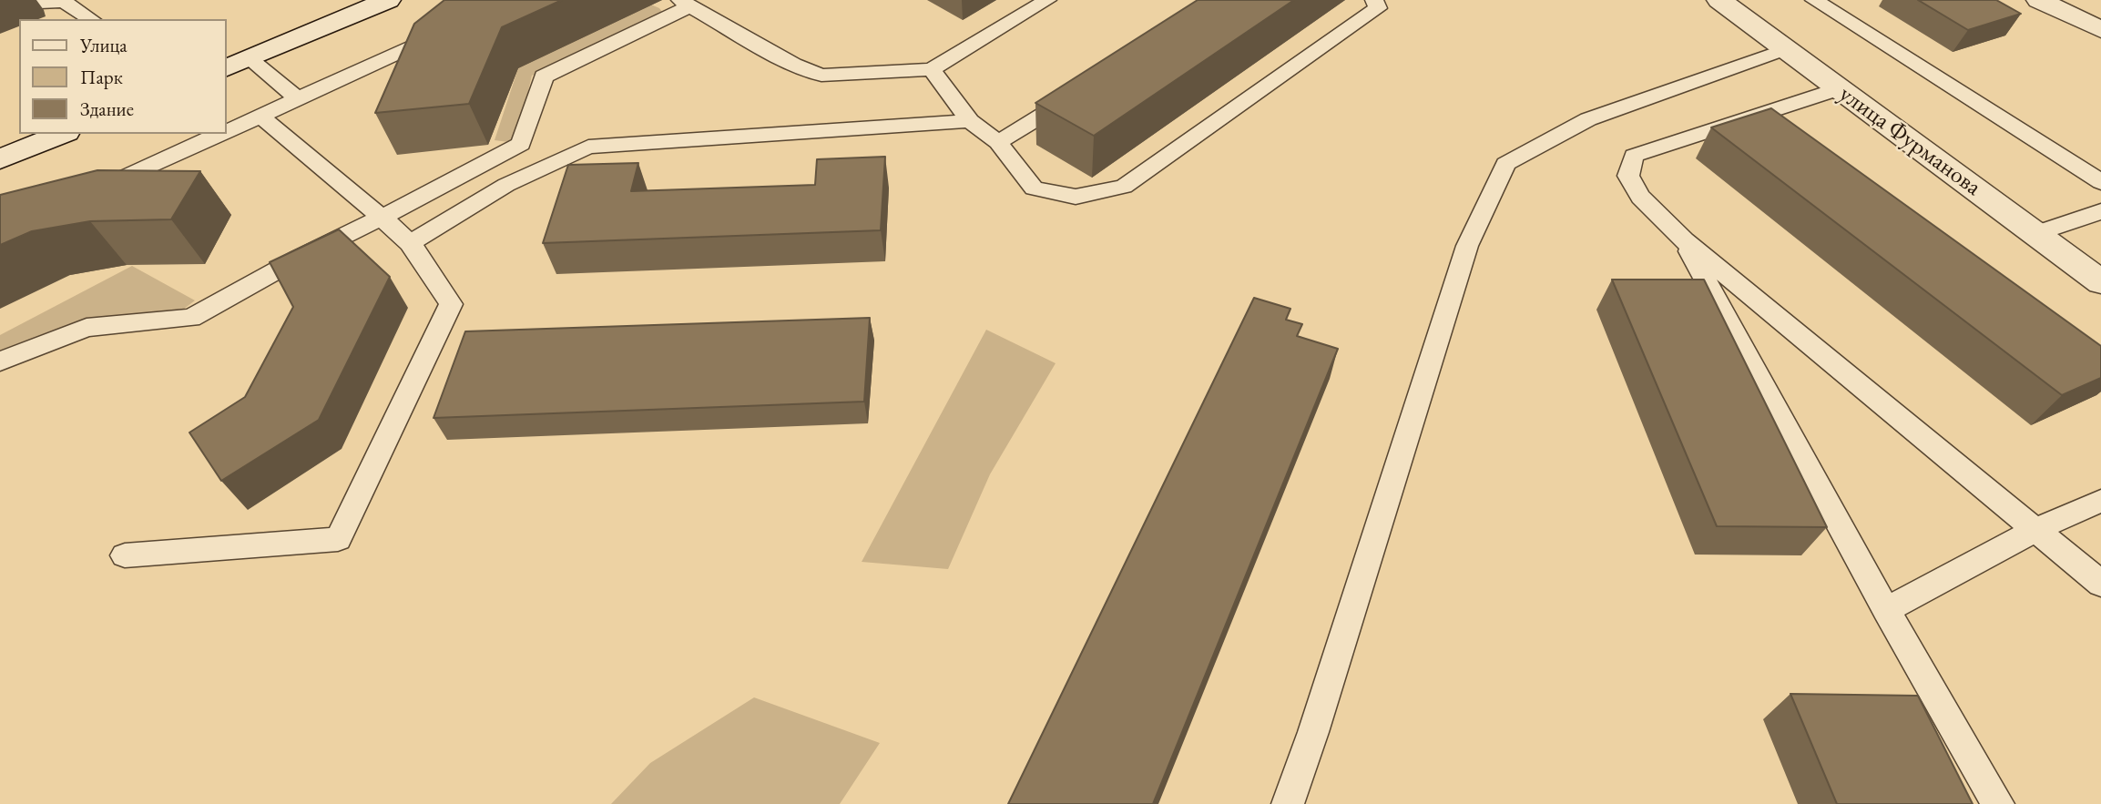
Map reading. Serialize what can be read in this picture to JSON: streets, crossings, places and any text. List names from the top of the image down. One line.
{"streets":{"street":["улица Фурманова"]},"legend":["Улица","Парк","Здание"]}
